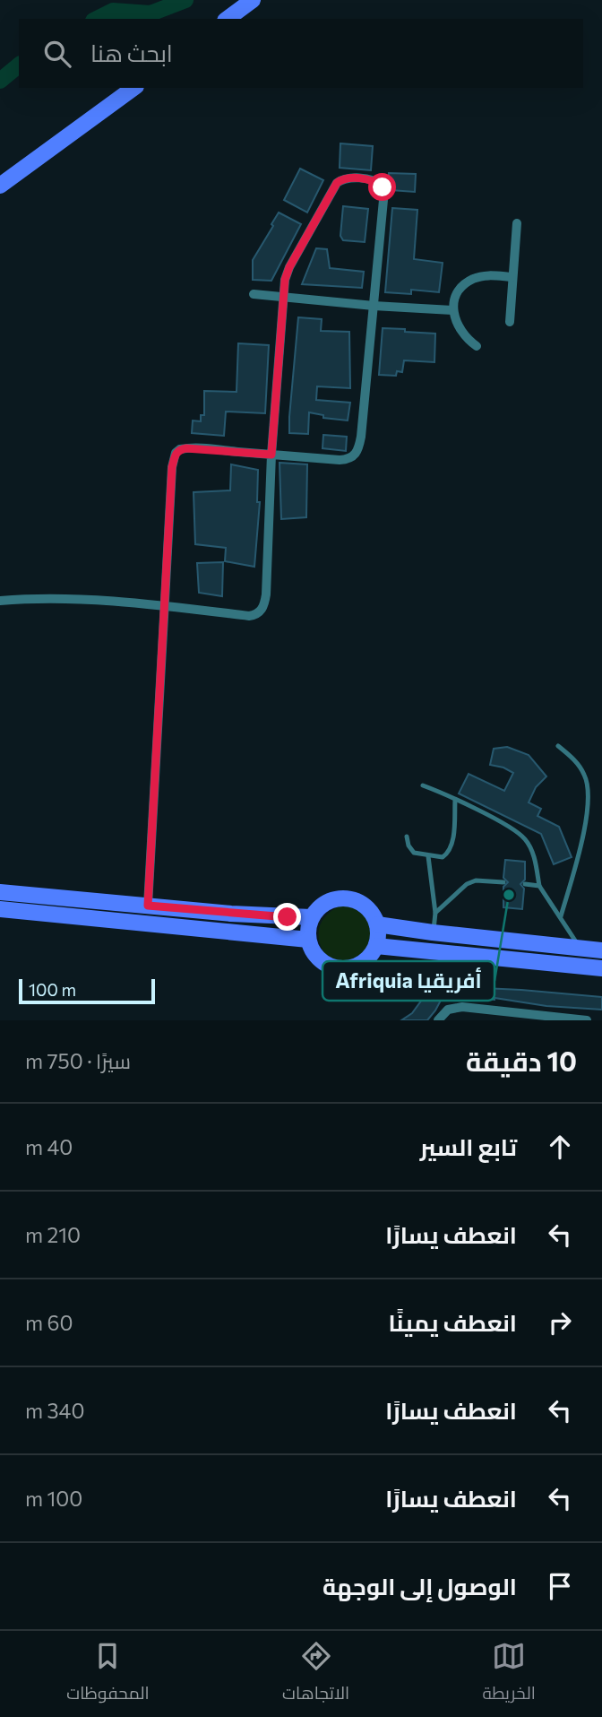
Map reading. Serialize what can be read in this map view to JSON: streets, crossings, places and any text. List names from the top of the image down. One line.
{"places":["Afriquia أفريقيا"],"scale_bar":"100 m","page":{"search":"ابحث هنا","scale":"100 m","heading":["10 دقيقة","سيرًا · 750 m"],"list":[["تابع السير","40 m"],["انعطف يسارًا","210 m"],["انعطف يمينًا","60 m"],["انعطف يسارًا","340 m"],["انعطف يسارًا","100 m"],"الوصول إلى الوجهة"],"nav":["الخريطة","الاتجاهات","المحفوظات"]}}
